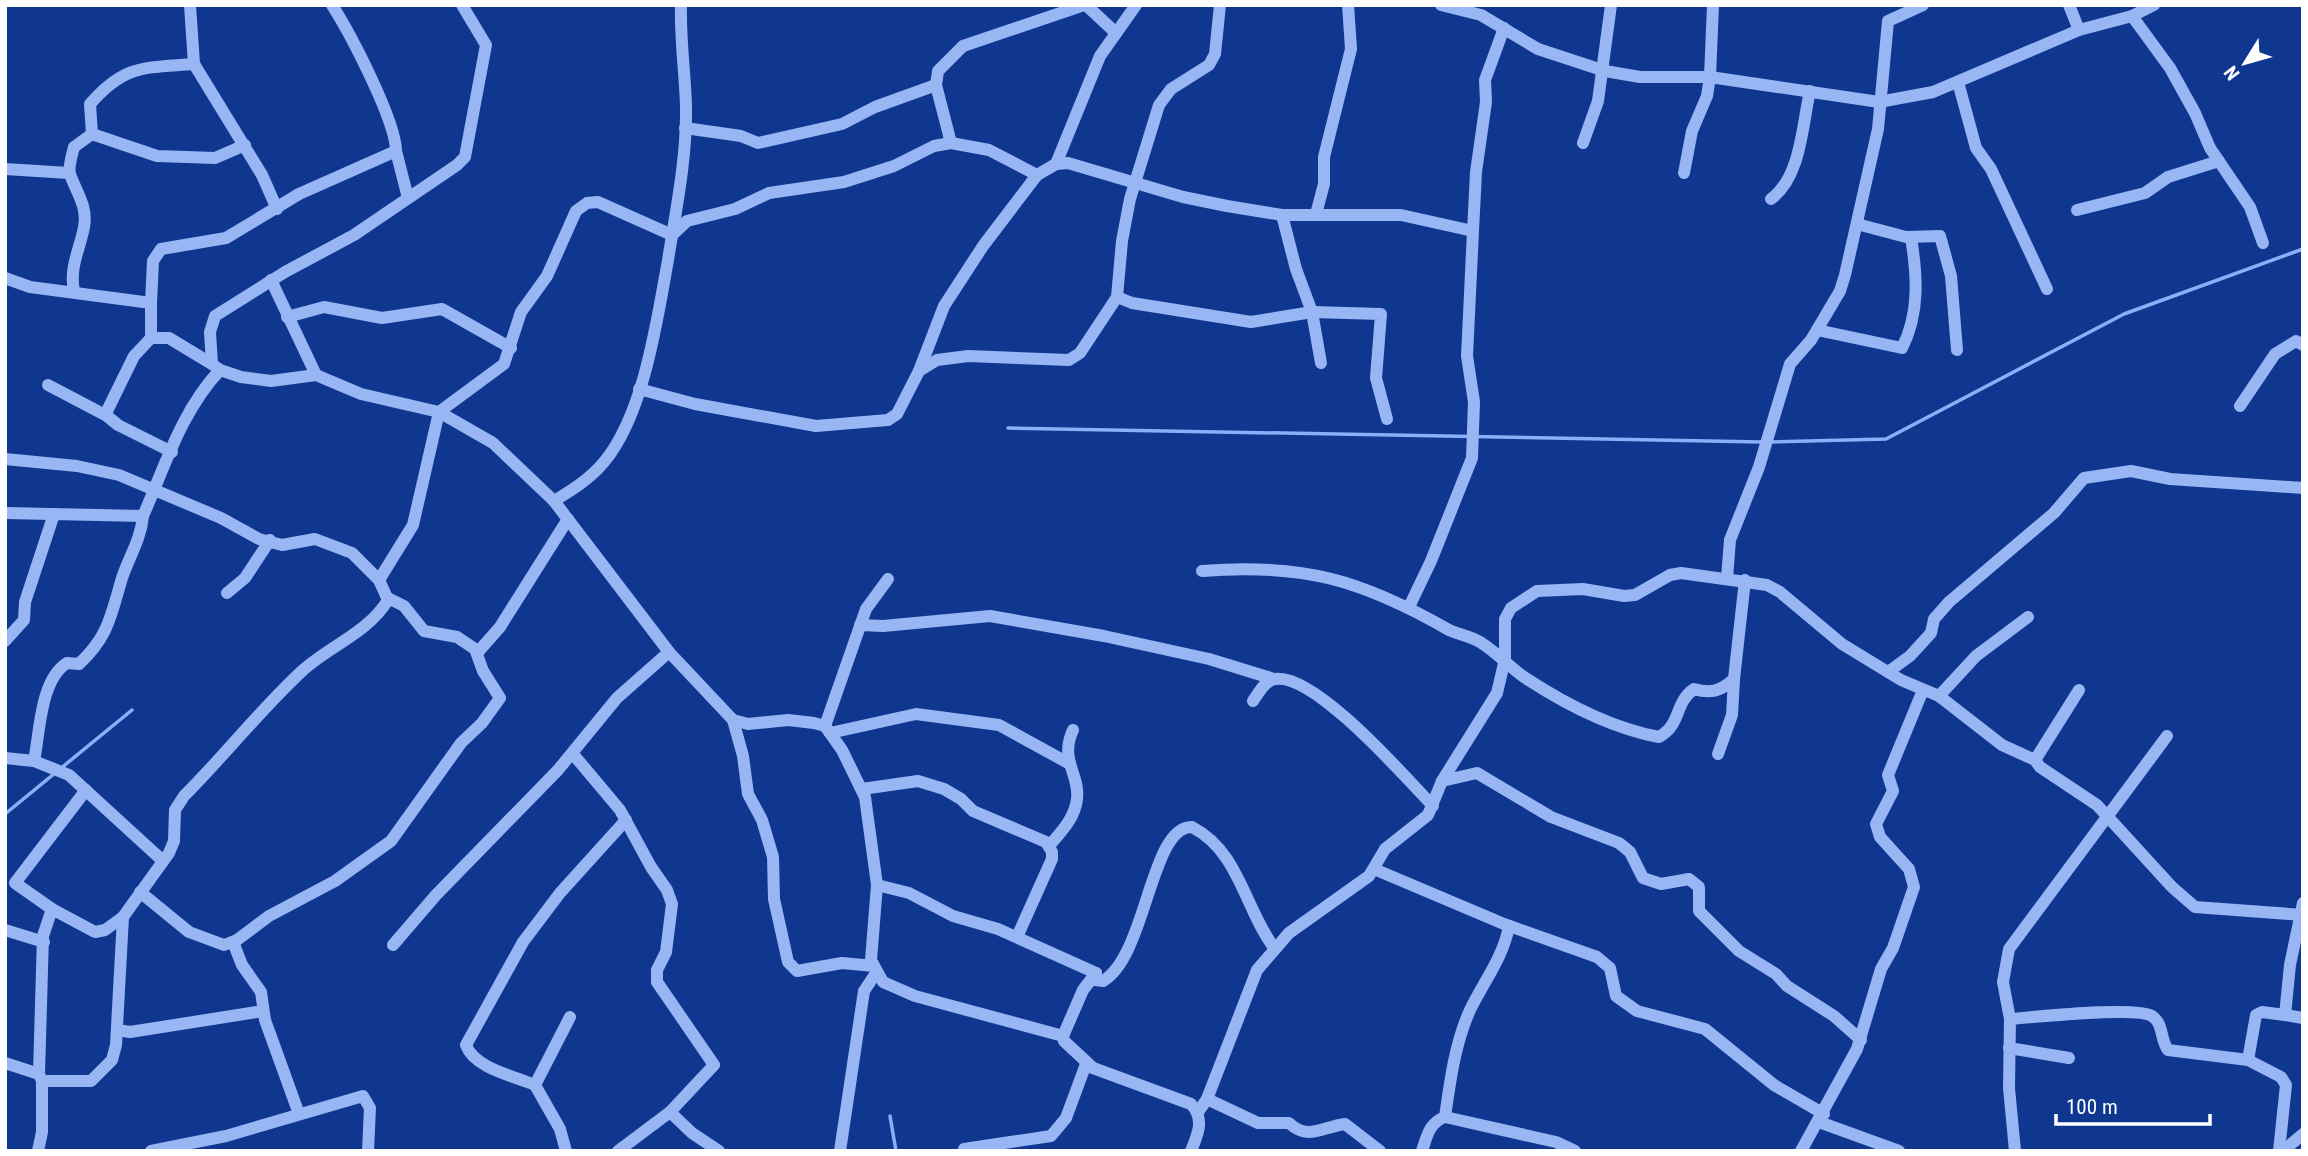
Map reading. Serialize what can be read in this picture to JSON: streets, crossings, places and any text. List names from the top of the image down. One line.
{"scale_bar":"100 m","north":"bottom left"}
